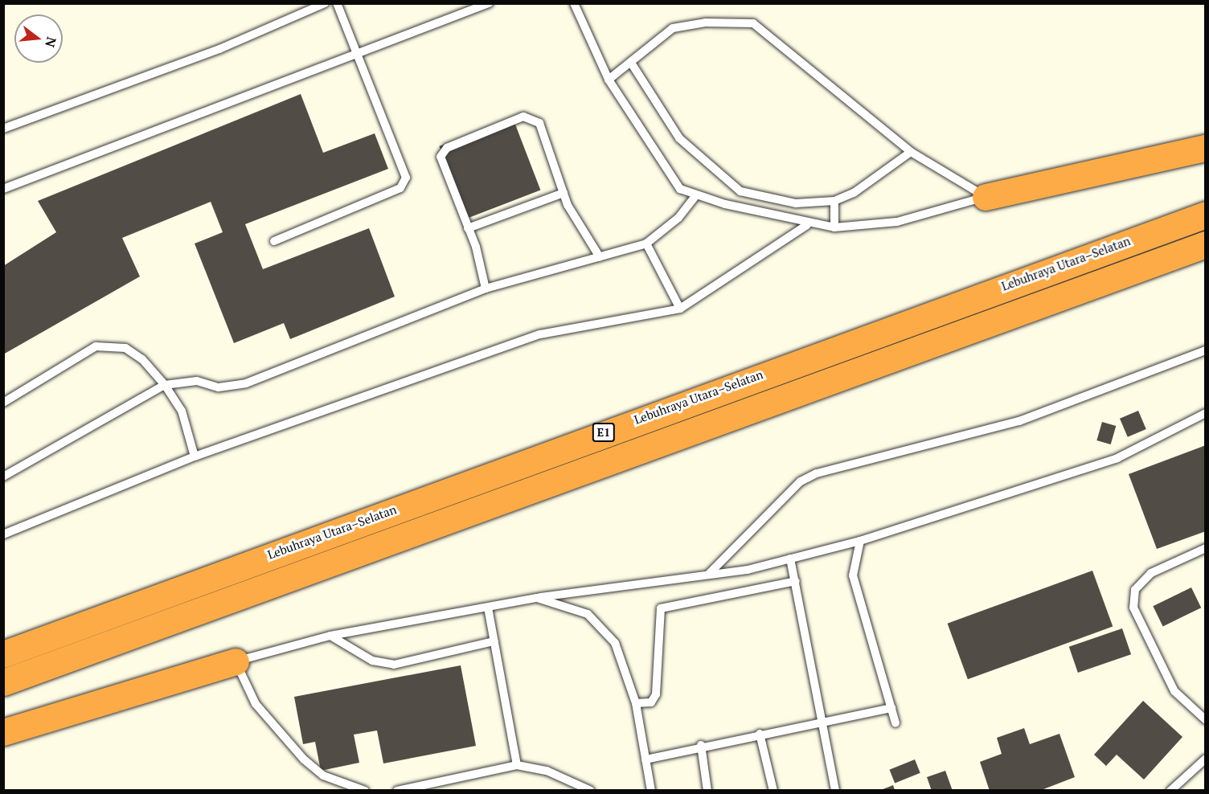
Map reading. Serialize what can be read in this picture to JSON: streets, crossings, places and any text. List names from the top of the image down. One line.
{"streets":{"highway":["Lebuhraya Utara–Selatan","E1"]},"north":"right"}
